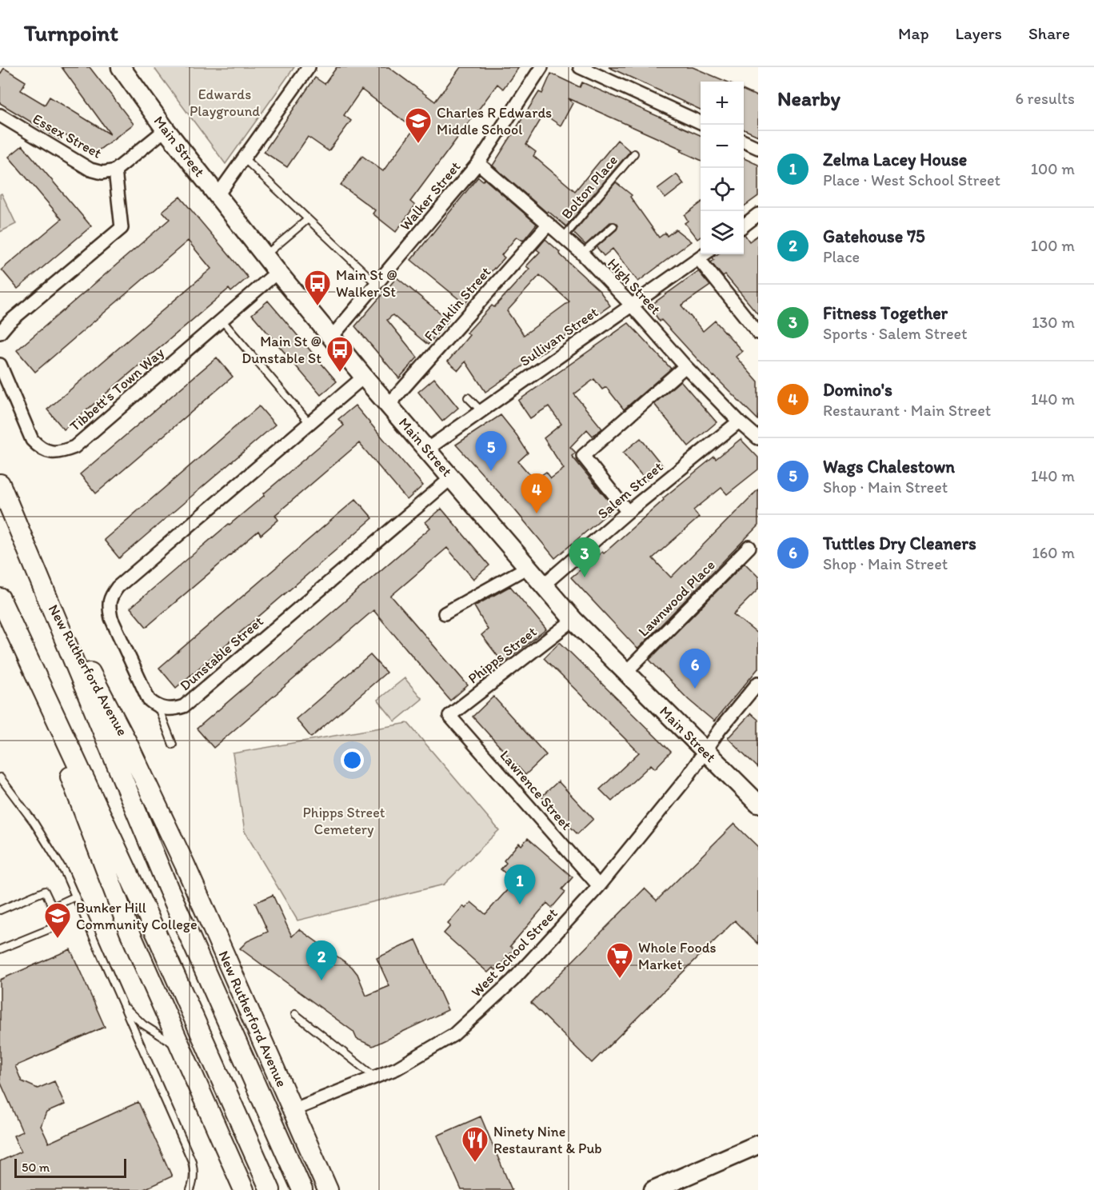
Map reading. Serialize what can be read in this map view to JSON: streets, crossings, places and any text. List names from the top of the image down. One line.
{"streets":{"main road":["Main Street","New Rutherford Avenue"],"street":["Essex Street","Walker Street","High Street","Franklin Street","Sullivan Street","Tibbett's Town Way","Salem Street","Lawnwood Place","Dunstable Street","Phipps Street","Lawrence Street","West School Street"],"lane":["Bolton Place"]},"crossings":[["Essex Street","Main Street"],["Main Street","Walker Street"],["Main Street","Franklin Street"],["Main Street","Sullivan Street"],["Main Street","Tibbett's Town Way"],["Main Street","Salem Street"],["Main Street","Lawnwood Place"],["Main Street","Dunstable Street"],["Main Street","Phipps Street"],["Main Street","West School Street"],["Bolton Place","High Street"],["Walker Street","High Street"],["High Street","Franklin Street"],["High Street","Sullivan Street"],["High Street","Salem Street"],["Phipps Street","Lawrence Street"],["New Rutherford Avenue","West School Street"],["Lawrence Street","West School Street"]],"parks":["Edwards Playground","Phipps Street Cemetery"],"places":{"school or university":["Charles R Edwards Middle School","Bunker Hill Community College"],"bus stop":["Main St @ Walker St","Main St @ Dunstable St"],"supermarket":["Whole Foods Market"],"restaurant":["Ninety Nine Restaurant & Pub"]},"scale_bar":"50 m","page":{"header":"Turnpoint","nav":["Map","Layers","Share"],"heading":["Nearby","6 results"],"map_buttons":["+","−"],"list":[{"mark":"1","name":"Zelma Lacey House","note":"Place · West School Street","value":"100 m"},{"mark":"2","name":"Gatehouse 75","note":"Place","value":"100 m"},{"mark":"3","name":"Fitness Together","note":"Sports · Salem Street","value":"130 m"},{"mark":"4","name":"Domino's","note":"Restaurant · Main Street","value":"140 m"},{"mark":"5","name":"Wags Chalestown","note":"Shop · Main Street","value":"140 m"},{"mark":"6","name":"Tuttles Dry Cleaners","note":"Shop · Main Street","value":"160 m"}],"pins":["5","4","3","6","1","2"],"scale":"50 m"}}
